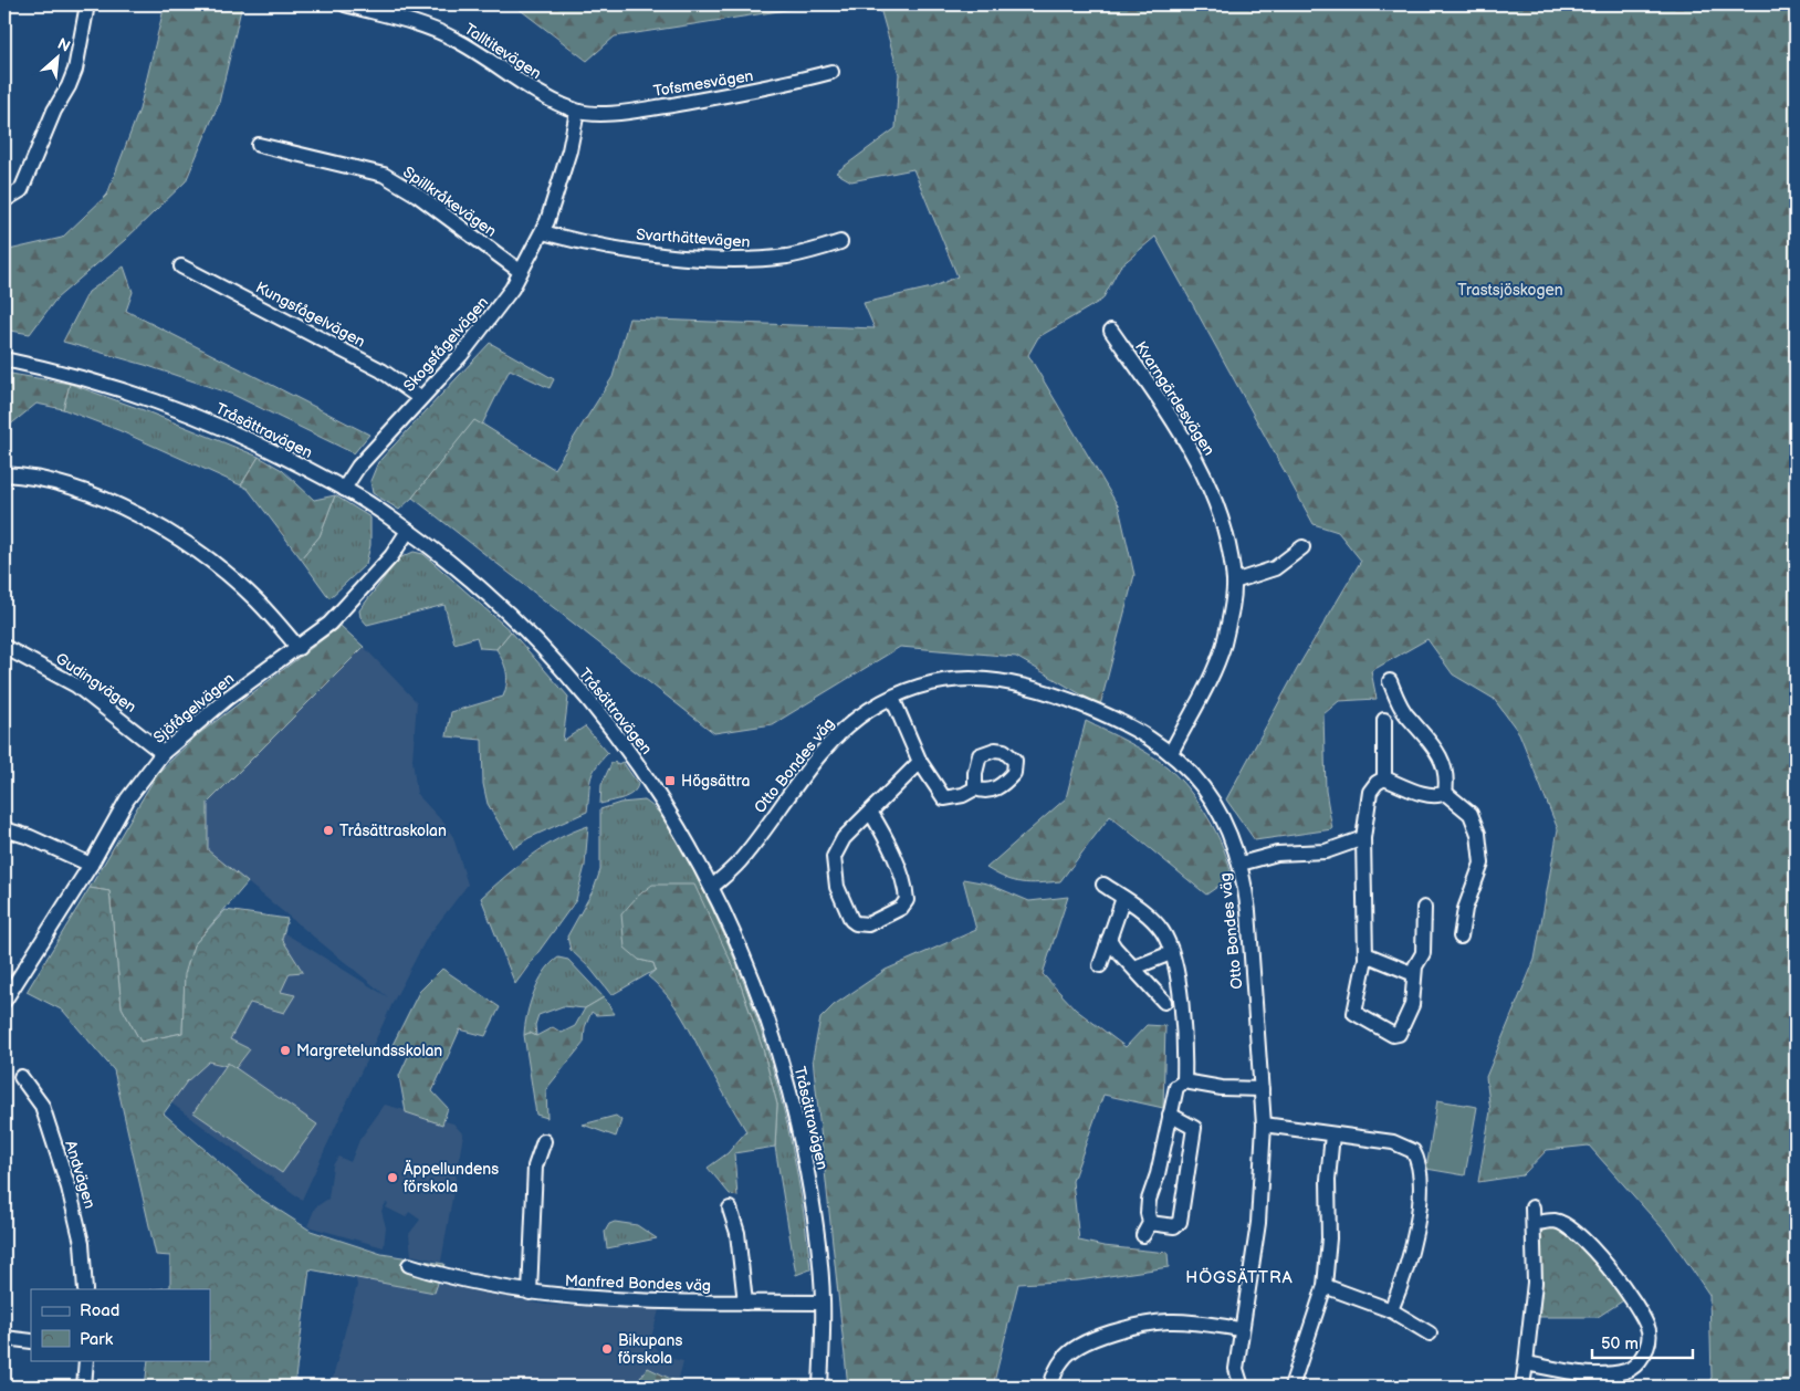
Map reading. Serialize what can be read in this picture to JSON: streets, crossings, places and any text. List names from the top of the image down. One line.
{"streets":{"street":["Talltitevägen","Tofsmesvägen","Spillkråkevägen","Svarthättevägen","Kungsfågelvägen","Skogsfågelvägen","Kvarngärdesvägen","Tråsättravägen","Gudingvägen","Sjöfågelvägen","Otto Bondes väg","Andvägen","Manfred Bondes väg"]},"crossings":[["Talltitevägen","Tofsmesvägen"],["Talltitevägen","Skogsfågelvägen"],["Tofsmesvägen","Skogsfågelvägen"],["Spillkråkevägen","Skogsfågelvägen"],["Svarthättevägen","Skogsfågelvägen"],["Kungsfågelvägen","Skogsfågelvägen"],["Skogsfågelvägen","Tråsättravägen"],["Kvarngärdesvägen","Otto Bondes väg"],["Tråsättravägen","Sjöfågelvägen"],["Tråsättravägen","Otto Bondes väg"],["Tråsättravägen","Manfred Bondes väg"],["Gudingvägen","Sjöfågelvägen"]],"districts":["HÖGSÄTTRA"],"parks":["Trastsjöskogen"],"places":{"transit":["Högsättra"],"other":["Tråsättraskolan","Margretelundsskolan","Äppellundens förskola","Bikupans förskola"]},"legend":["Road","Park"],"scale_bar":"50 m","north":"top right"}
